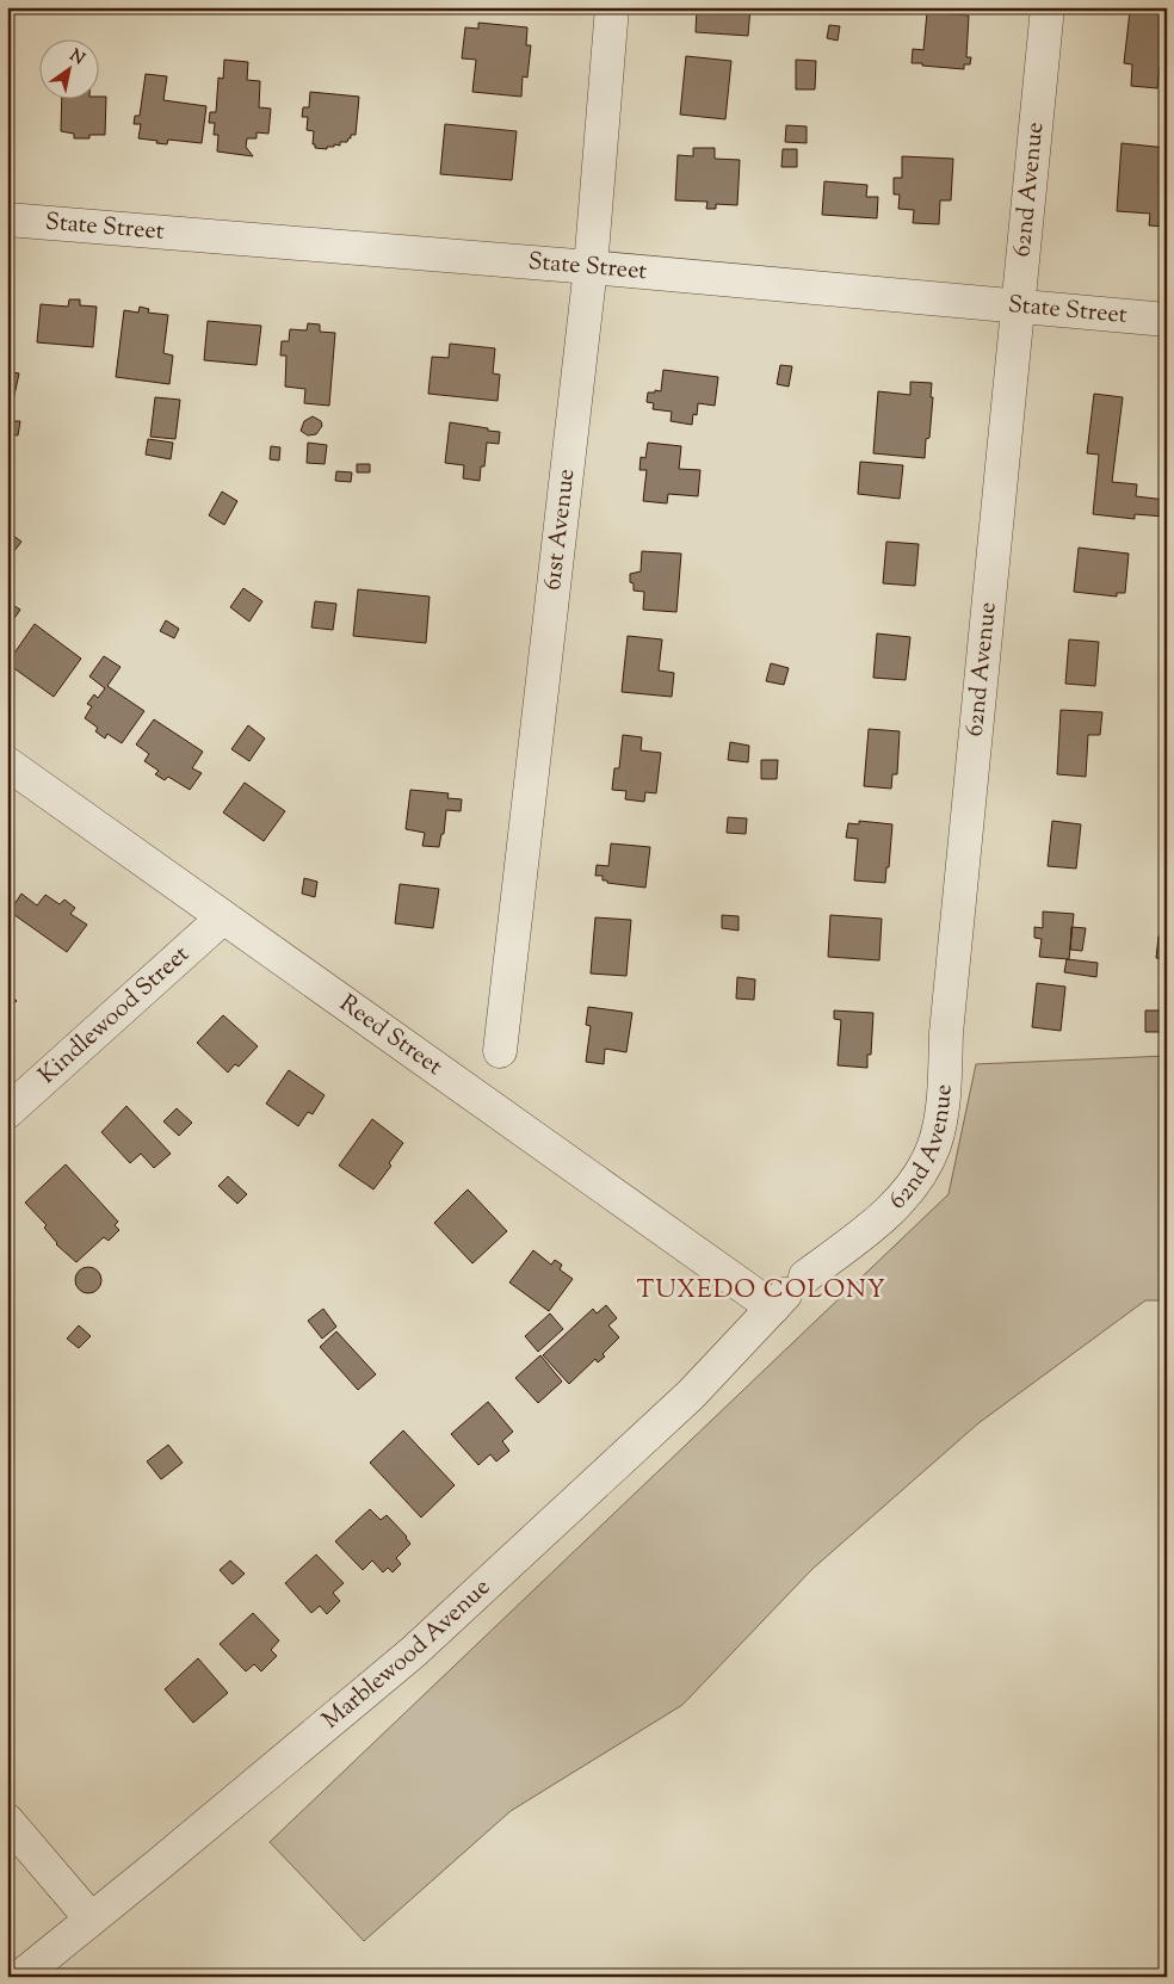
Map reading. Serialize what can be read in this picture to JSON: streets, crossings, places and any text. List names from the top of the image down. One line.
{"streets":{"street":["62nd Avenue","State Street","61st Avenue","Kindlewood Street","Reed Street","Marblewood Avenue"]},"crossings":[["62nd Avenue","State Street"],["62nd Avenue","Reed Street"],["62nd Avenue","Marblewood Avenue"],["State Street","61st Avenue"],["Kindlewood Street","Reed Street"],["Reed Street","Marblewood Avenue"]],"districts":["TUXEDO COLONY"],"north":"top right"}
